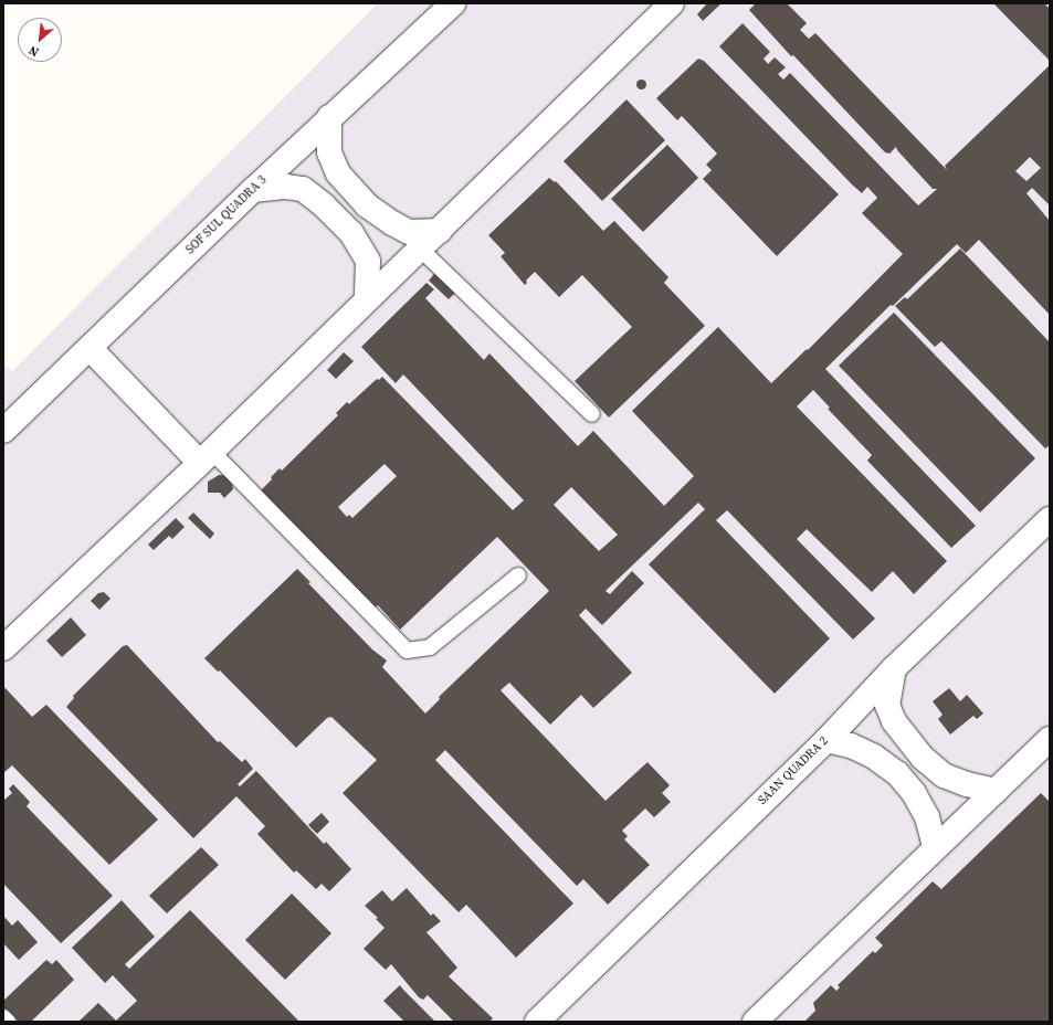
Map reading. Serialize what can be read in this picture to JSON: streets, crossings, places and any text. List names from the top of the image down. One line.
{"streets":{"street":["SOF SUL QUADRA 3","SAAN QUADRA 2"]},"north":"bottom left"}
